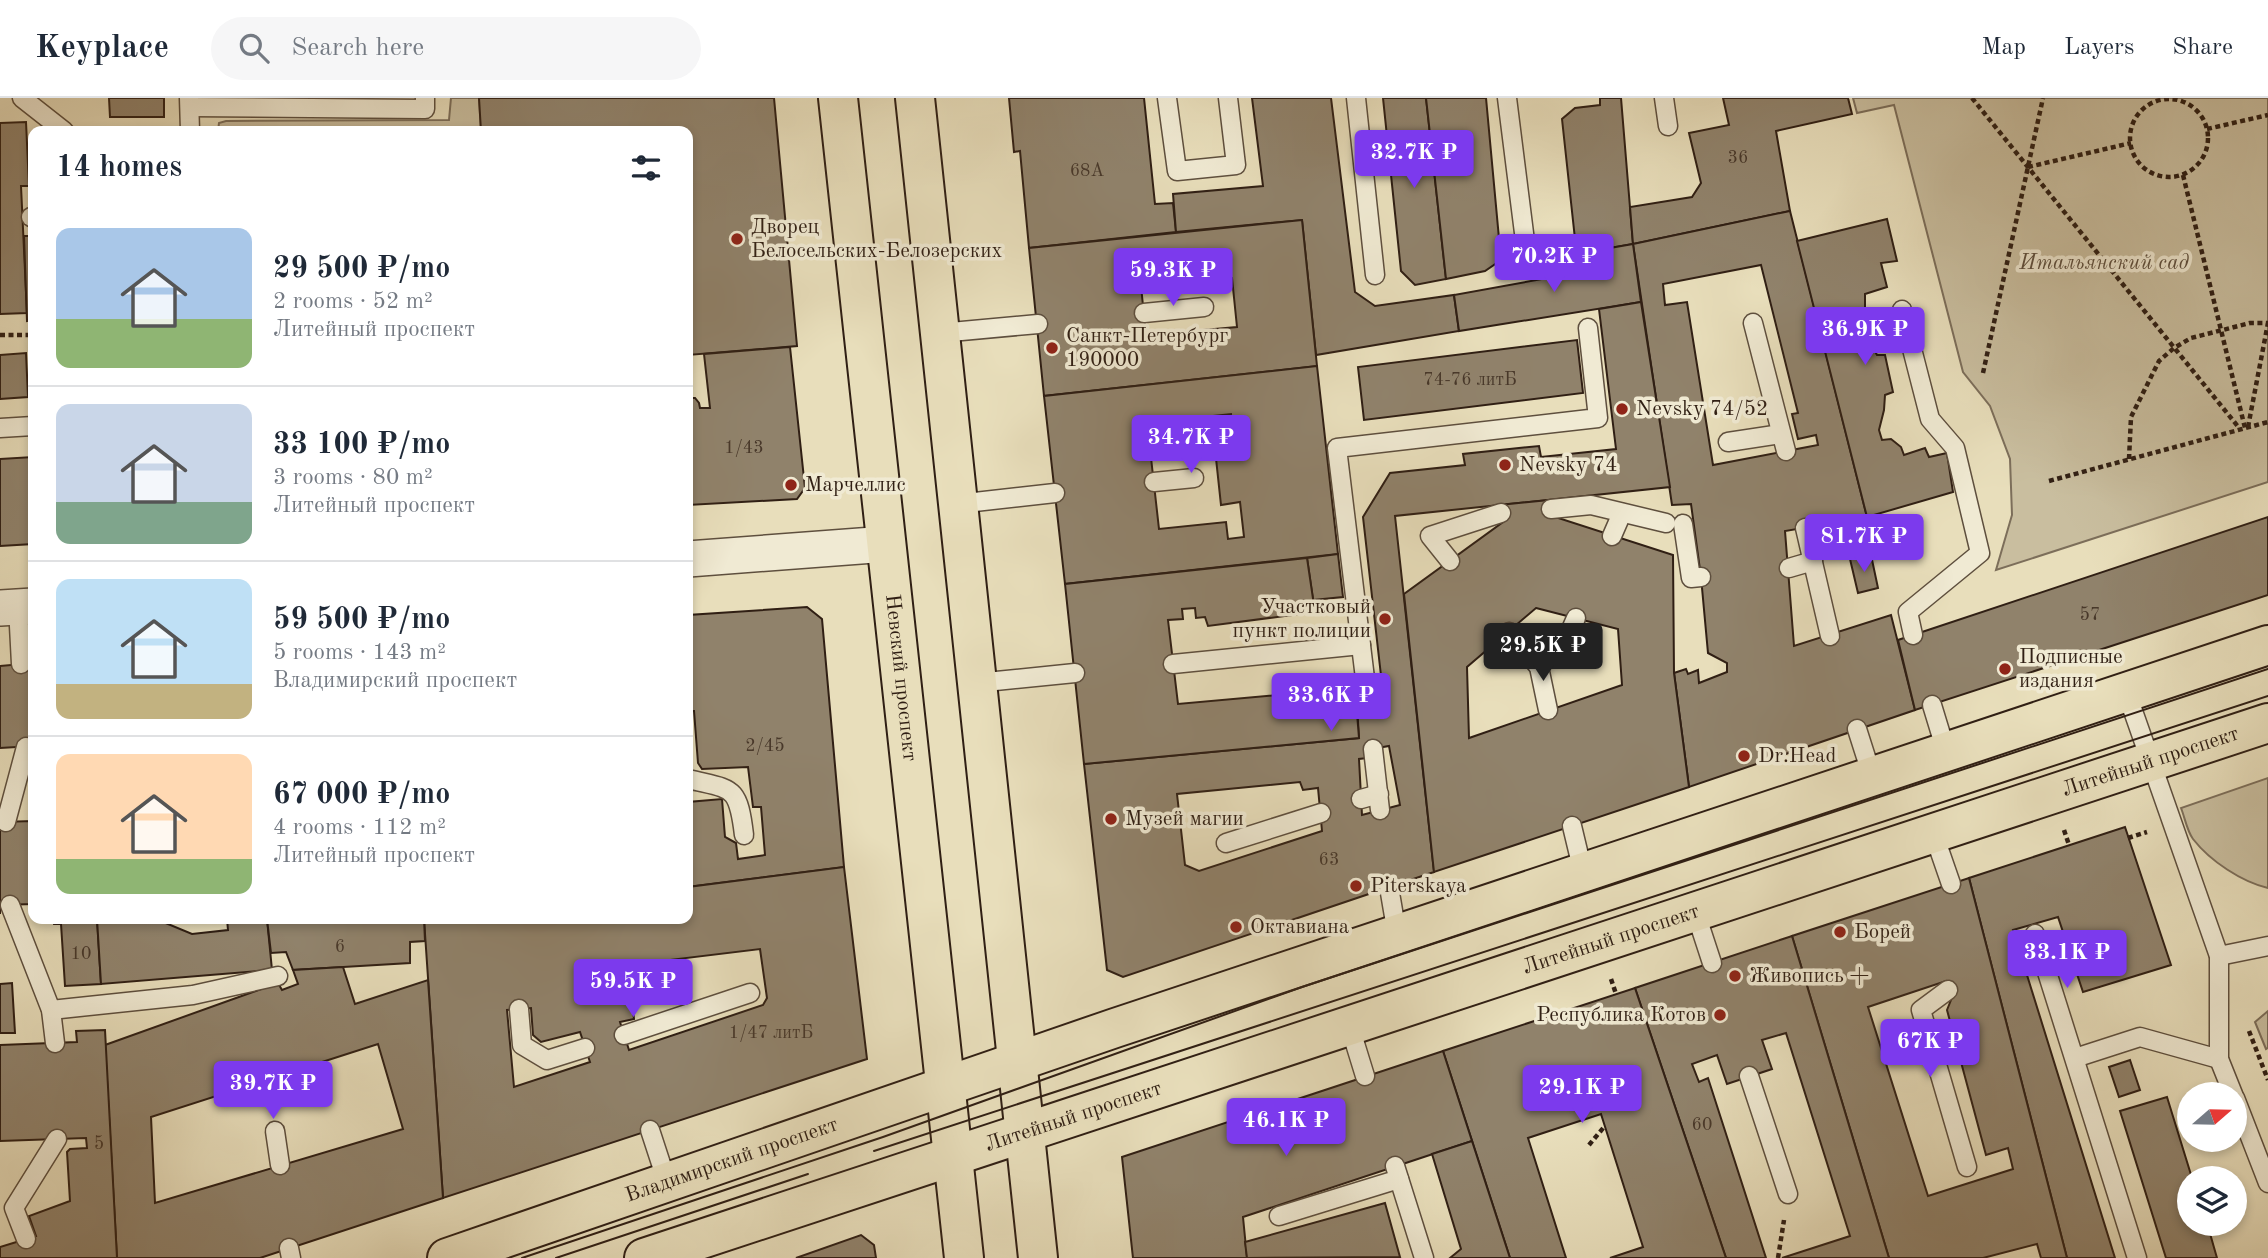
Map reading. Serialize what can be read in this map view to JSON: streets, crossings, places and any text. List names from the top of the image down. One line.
{"streets":{"main road":["Невский проспект","Литейный проспект","Владимирский проспект"]},"crossings":[["Невский проспект","Литейный проспект"],["Невский проспект","Владимирский проспект"]],"parks":["Итальянский сад"],"places":["Дворец Белосельских-Белозерских","Санкт-Петербург 190000","Nevsky 74/52","Nevsky 74","Марчеллис","Участковый пункт полиции","Подписные издания","Dr.Head","Музей магии","Piterskaya","Октавиана","Борей","Живопись +","Республика Котов"],"house_numbers":["36","68А","74-76 литБ","1/43","57","2/45","63","6","10","1/47 литБ","60","5"],"north":"right","page":{"header":"Keyplace","search":"Search here","nav":["Map","Layers","Share"],"heading":"14 homes","price":["32.7K ₽","70.2K ₽","59.3K ₽","36.9K ₽","34.7K ₽","81.7K ₽","29.5K ₽","33.6K ₽","33.1K ₽","59.5K ₽","67K ₽","39.7K ₽","29.1K ₽","46.1K ₽"],"list":[{"name":"29 500 ₽/mo","note":"2 rooms · 52 m² · Литейный проспект"},{"name":"33 100 ₽/mo","note":"3 rooms · 80 m² · Литейный проспект"},{"name":"59 500 ₽/mo","note":"5 rooms · 143 m² · Владимирский проспект"},{"name":"67 000 ₽/mo","note":"4 rooms · 112 m² · Литейный проспект"}]}}
